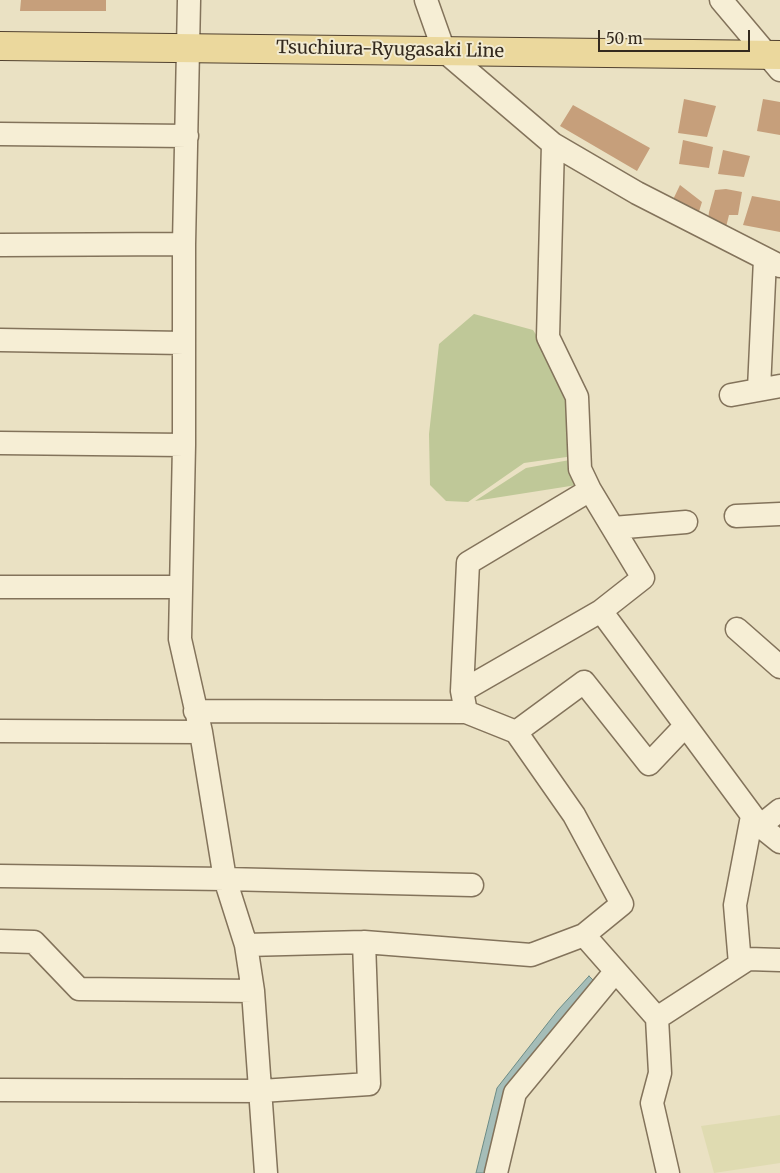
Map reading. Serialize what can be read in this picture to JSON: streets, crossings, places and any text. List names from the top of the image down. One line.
{"streets":{"main road":["Tsuchiura-Ryugasaki Line"]},"scale_bar":"50 m"}
